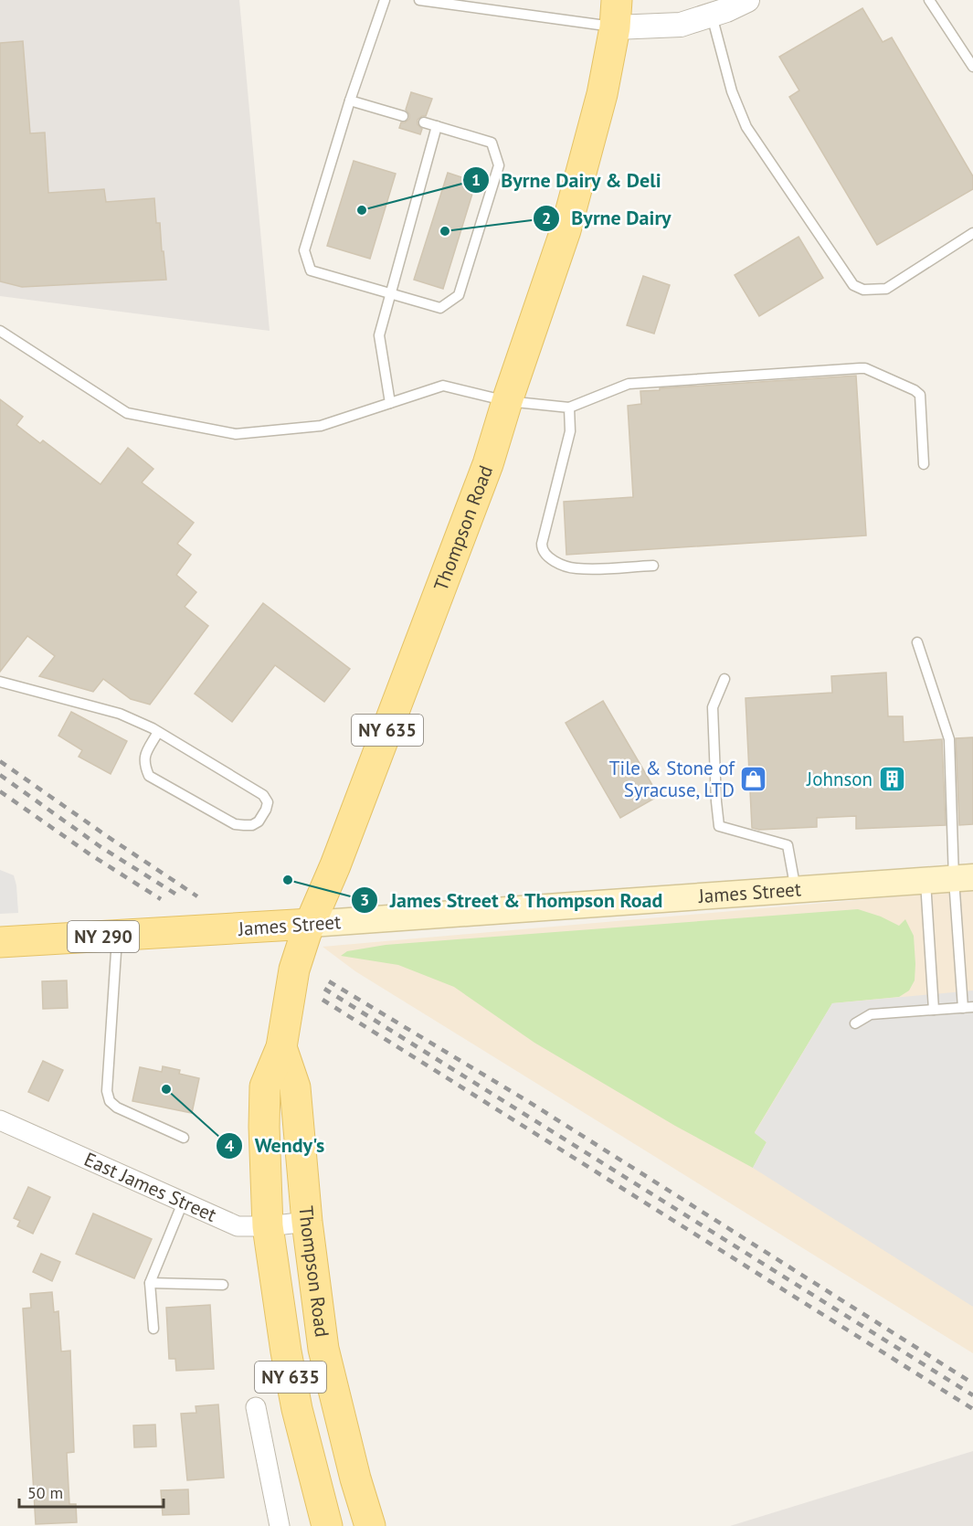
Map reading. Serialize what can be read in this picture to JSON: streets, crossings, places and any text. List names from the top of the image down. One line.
{"streets":{"main road":["Thompson Road","NY 635","James Street","NY 290"],"street":["East James Street"]},"crossings":[["Thompson Road","James Street"],["Thompson Road","East James Street"]],"places":{"other":["Byrne Dairy & Deli","Byrne Dairy","James Street & Thompson Road","Wendy's"],"shop":["Tile & Stone of Syracuse, LTD"],"building":["Johnson"]},"scale_bar":"50 m"}
